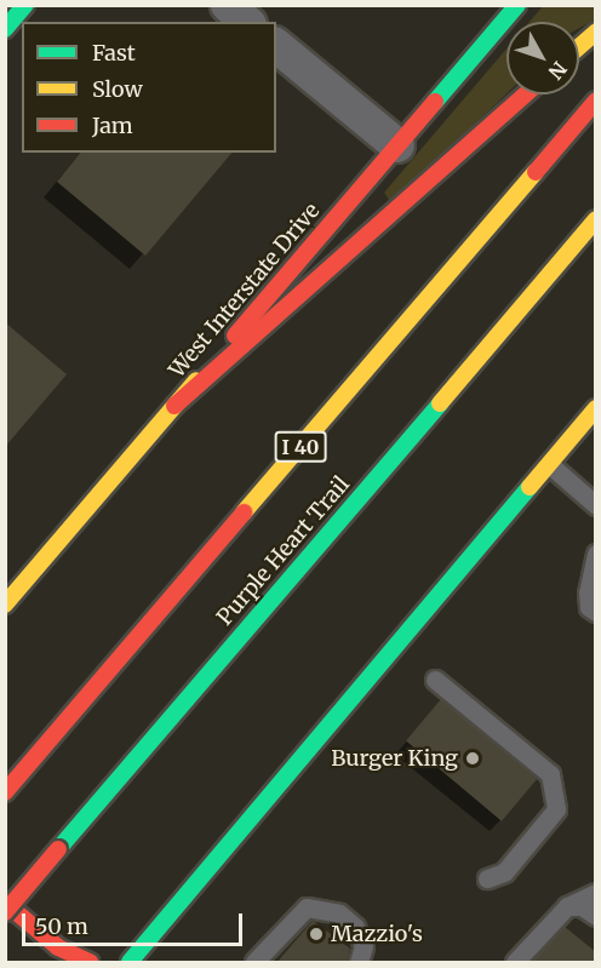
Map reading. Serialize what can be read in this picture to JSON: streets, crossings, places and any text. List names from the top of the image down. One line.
{"streets":{"main road":["West Interstate Drive","I 40","Purple Heart Trail"]},"places":["Burger King","Mazzio's"],"legend":["Fast","Slow","Jam"],"scale_bar":"50 m","north":"bottom right"}
